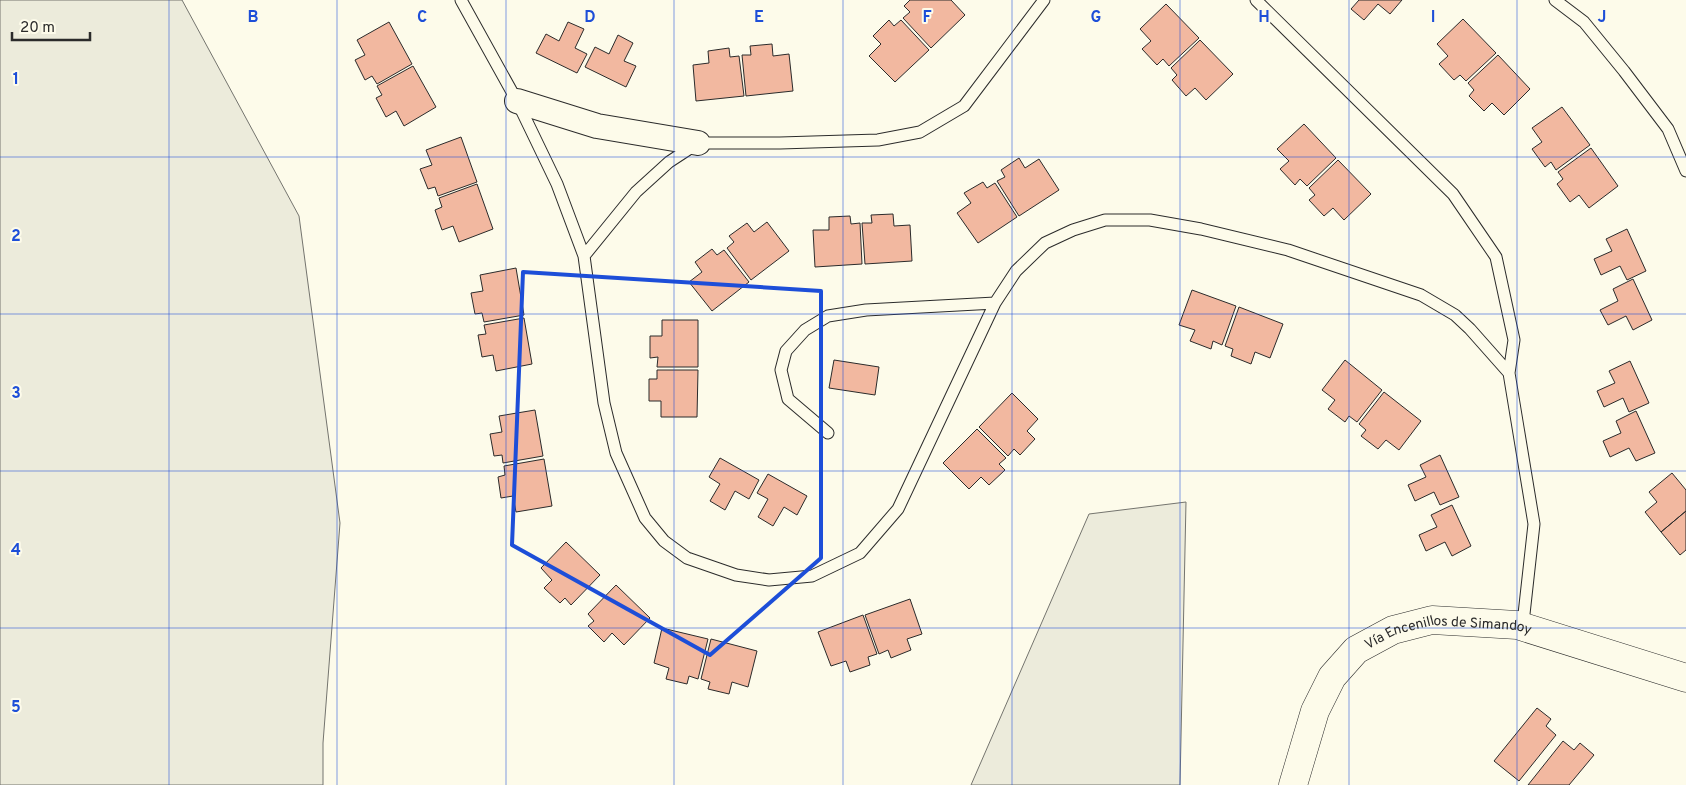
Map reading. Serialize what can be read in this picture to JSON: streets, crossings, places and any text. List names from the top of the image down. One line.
{"streets":{"street":["Vía Encenillos de Simandoy"]},"scale_bar":"20 m","grid":{"columns":["B","C","D","E","F","G","H","I","J"],"rows":["1","2","3","4","5"]}}
